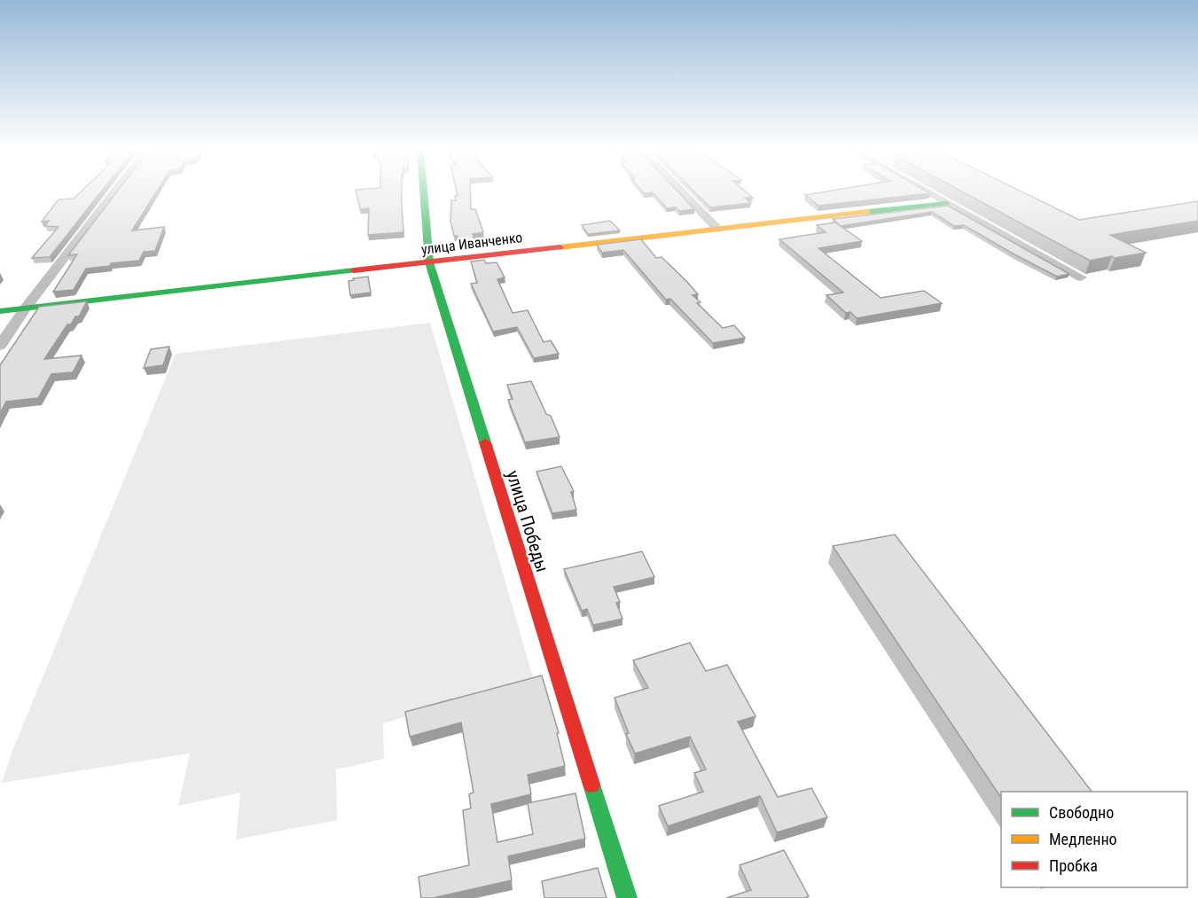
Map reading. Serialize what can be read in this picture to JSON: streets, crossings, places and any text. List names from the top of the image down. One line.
{"streets":{"street":["улица Иванченко","улица Победы"]},"crossings":[["улица Иванченко","улица Победы"]],"legend":["Свободно","Медленно","Пробка"]}
